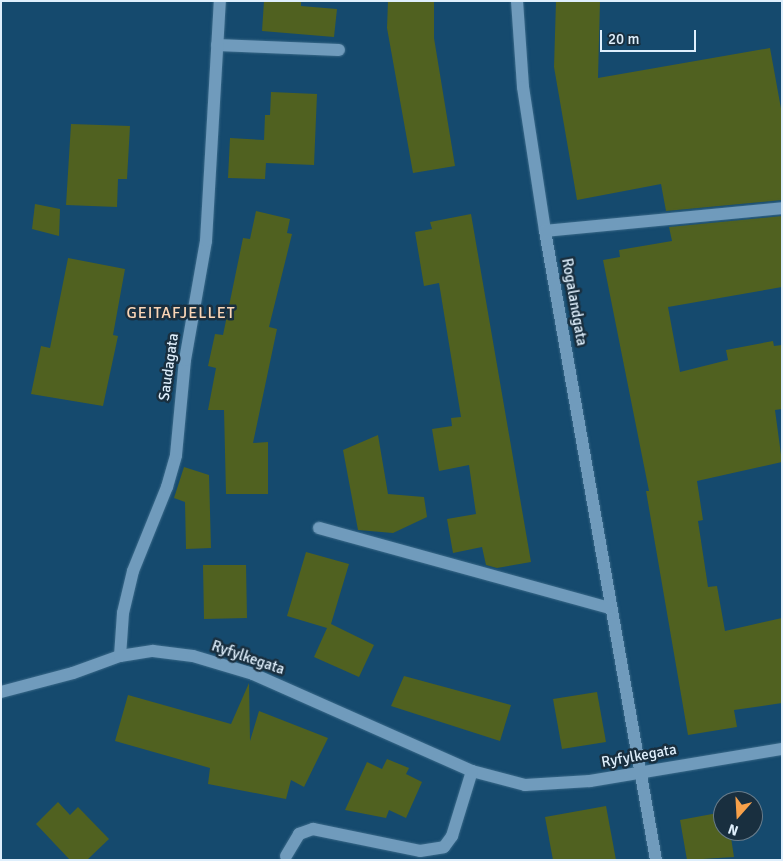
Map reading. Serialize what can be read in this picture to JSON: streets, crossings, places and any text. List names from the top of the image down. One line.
{"streets":{"street":["Rogalandgata","Saudagata","Ryfylkegata"]},"crossings":[["Rogalandgata","Ryfylkegata"],["Saudagata","Ryfylkegata"]],"districts":["GEITAFJELLET"],"scale_bar":"20 m","north":"bottom"}
